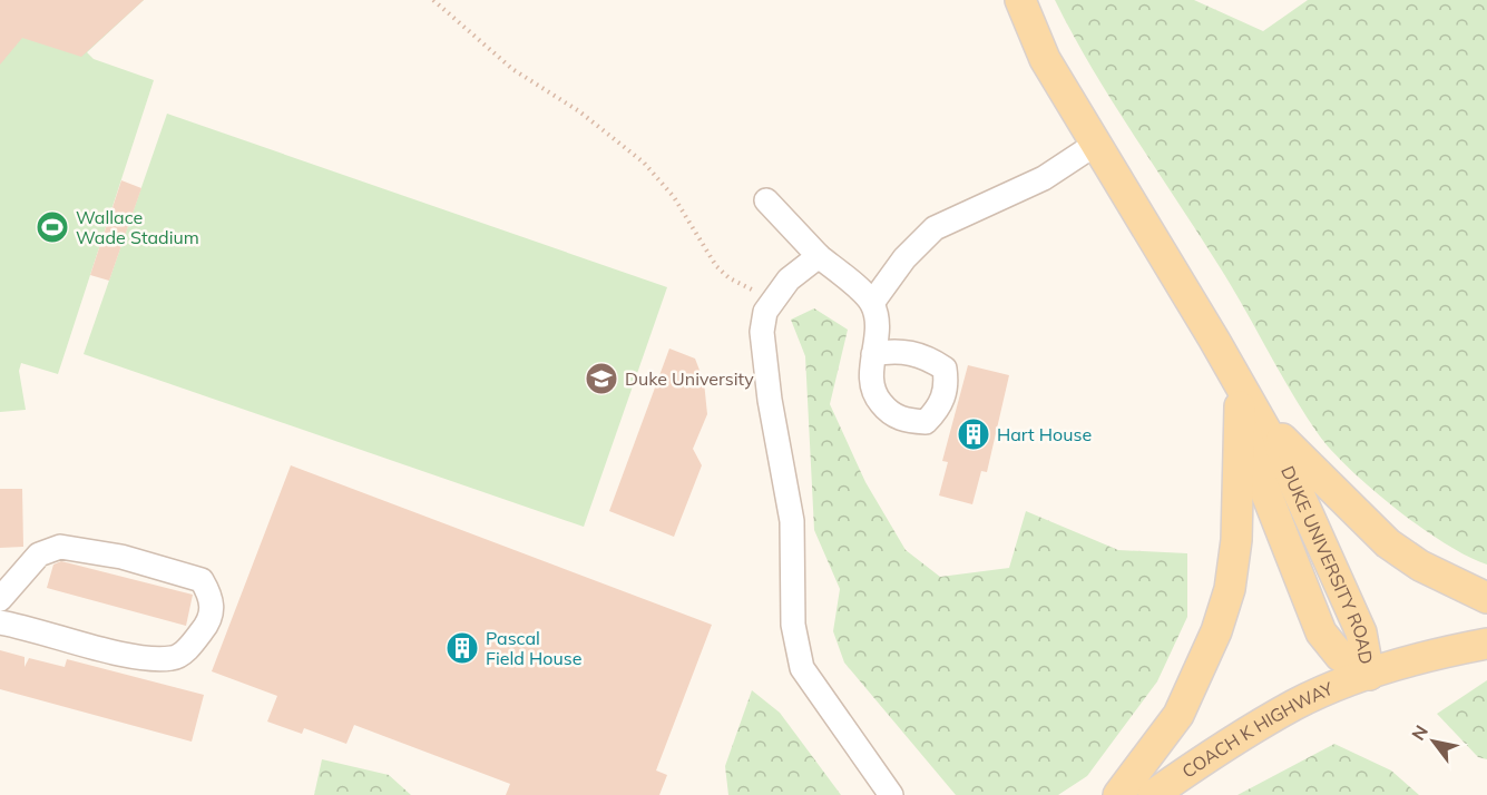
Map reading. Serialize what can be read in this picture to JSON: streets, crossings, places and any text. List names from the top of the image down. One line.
{"streets":{"main road":["DUKE UNIVERSITY ROAD","COACH K HIGHWAY"]},"crossings":[["DUKE UNIVERSITY ROAD","COACH K HIGHWAY"]],"places":{"sports":["Wallace Wade Stadium"],"school or university":["Duke University"],"building":["Hart House","Pascal Field House"]},"north":"top left"}
